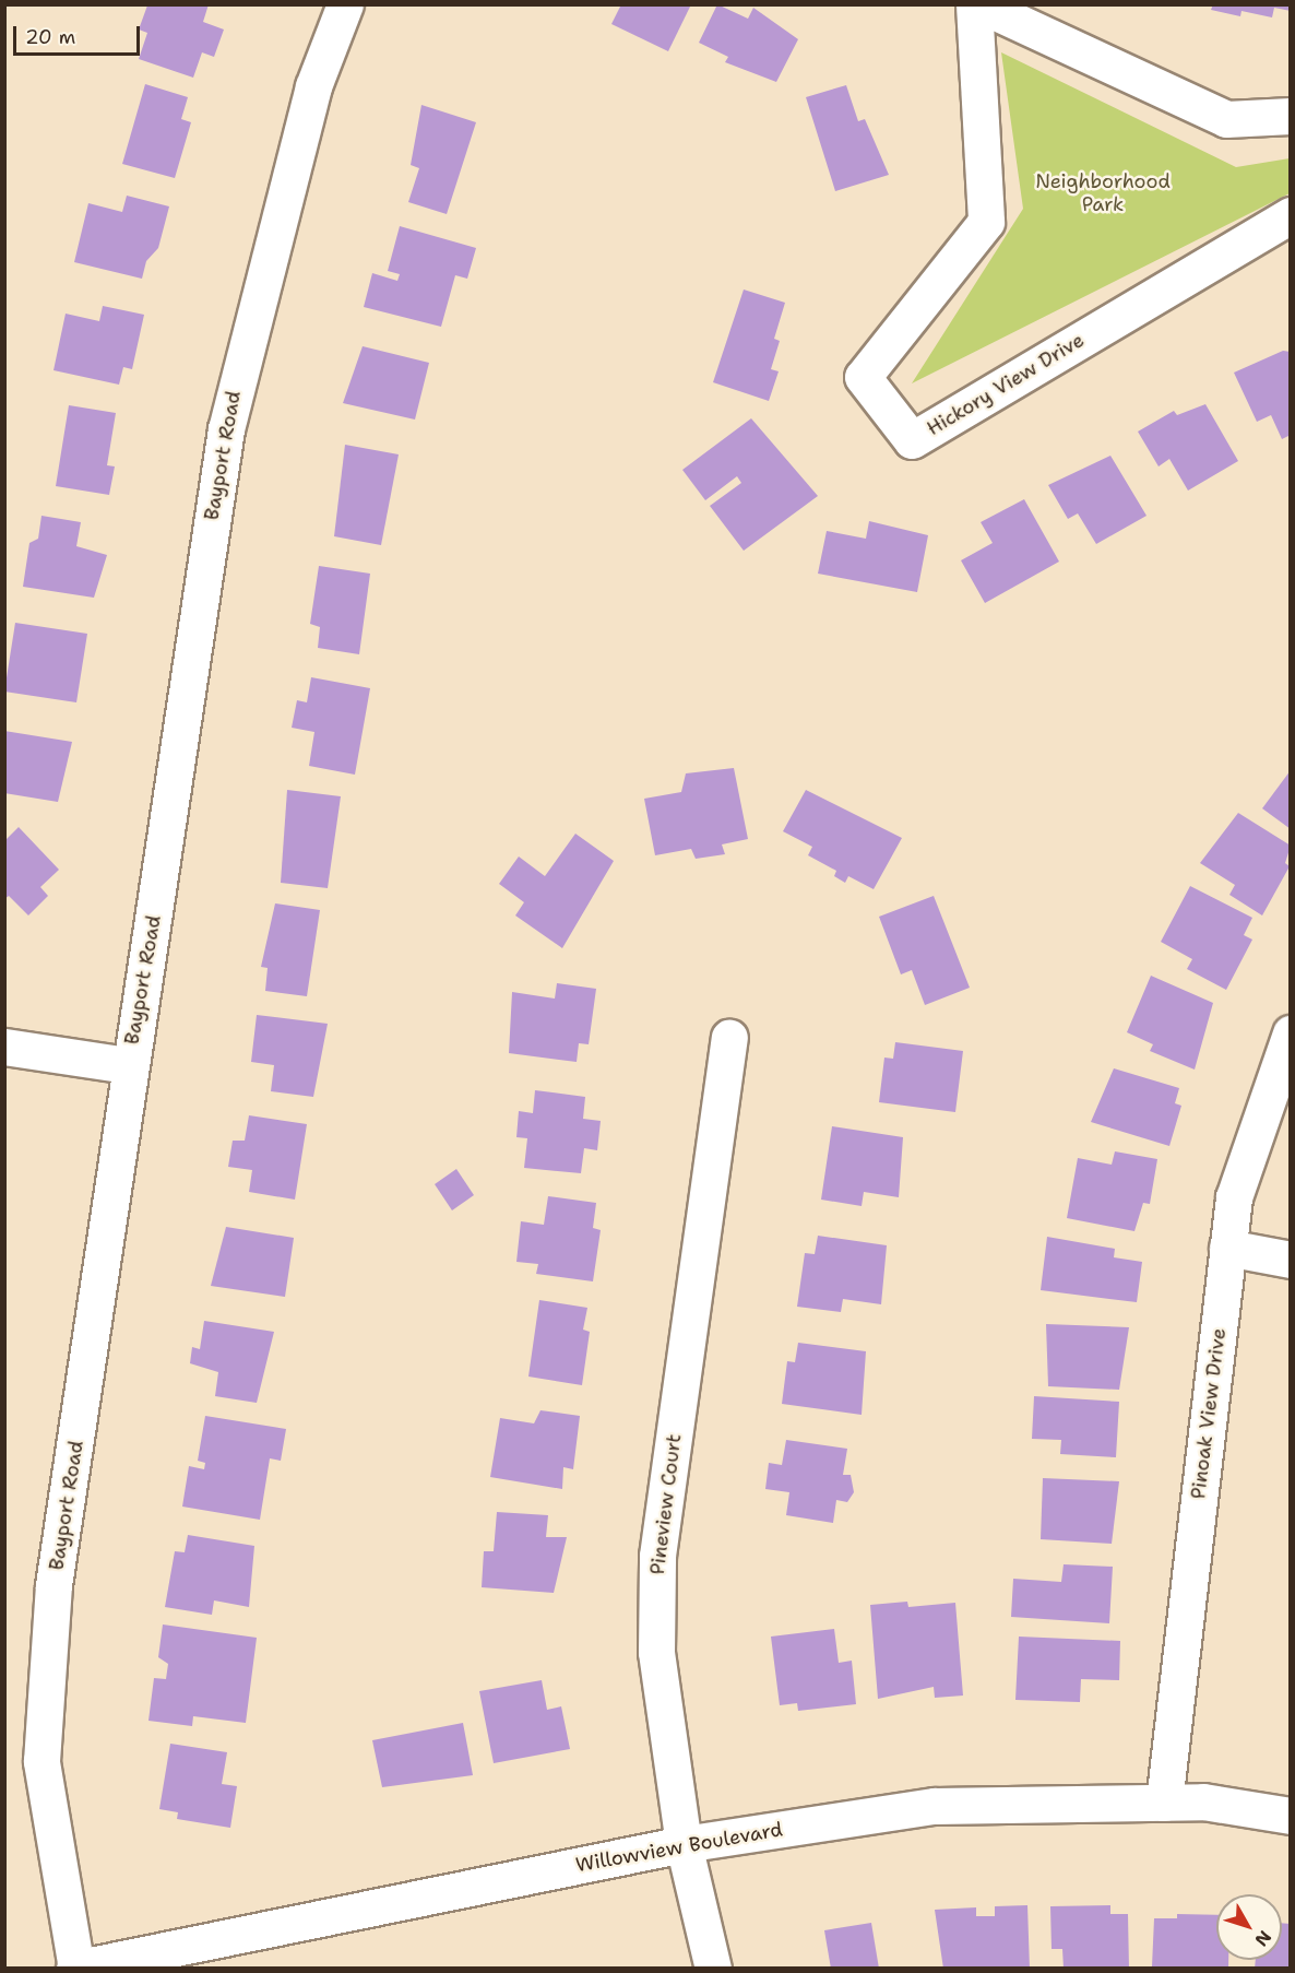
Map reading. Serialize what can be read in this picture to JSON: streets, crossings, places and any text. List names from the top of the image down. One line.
{"streets":{"street":["Hickory View Drive","Bayport Road","Pinoak View Drive","Pineview Court","Willowview Boulevard"]},"crossings":[["Bayport Road","Willowview Boulevard"],["Pinoak View Drive","Willowview Boulevard"],["Pineview Court","Willowview Boulevard"]],"parks":["Neighborhood Park"],"scale_bar":"20 m","north":"bottom right"}
